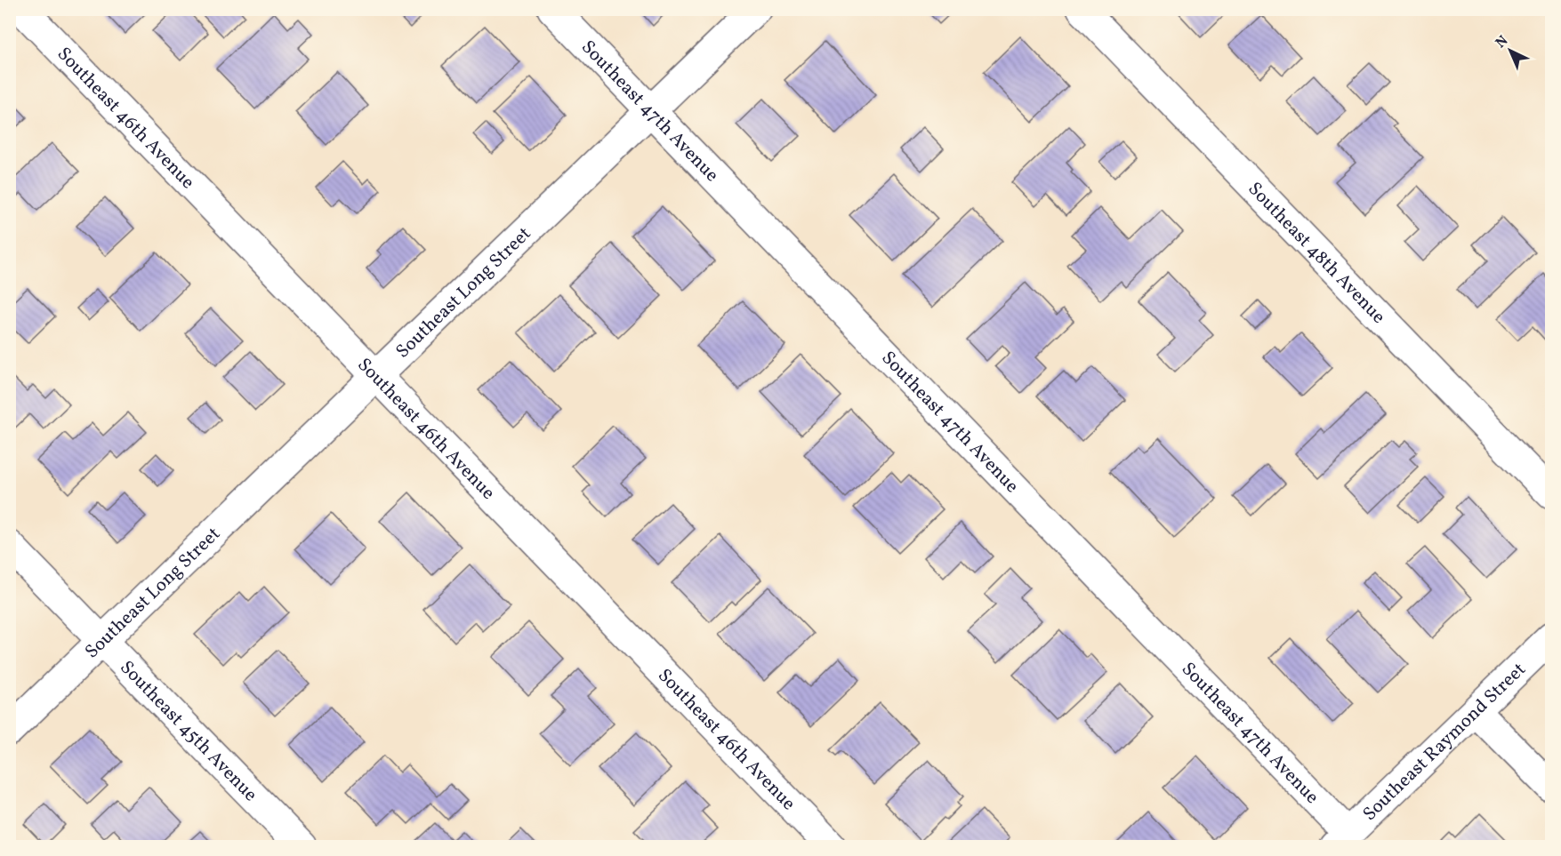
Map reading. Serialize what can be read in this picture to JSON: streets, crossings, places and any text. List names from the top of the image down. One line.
{"streets":{"street":["Southeast 47th Avenue","Southeast 46th Avenue","Southeast 48th Avenue","Southeast Long Street","Southeast 45th Avenue","Southeast Raymond Street"]},"crossings":[["Southeast 47th Avenue","Southeast Long Street"],["Southeast 47th Avenue","Southeast Raymond Street"],["Southeast 46th Avenue","Southeast Long Street"],["Southeast Long Street","Southeast 45th Avenue"]],"north":"top left"}
